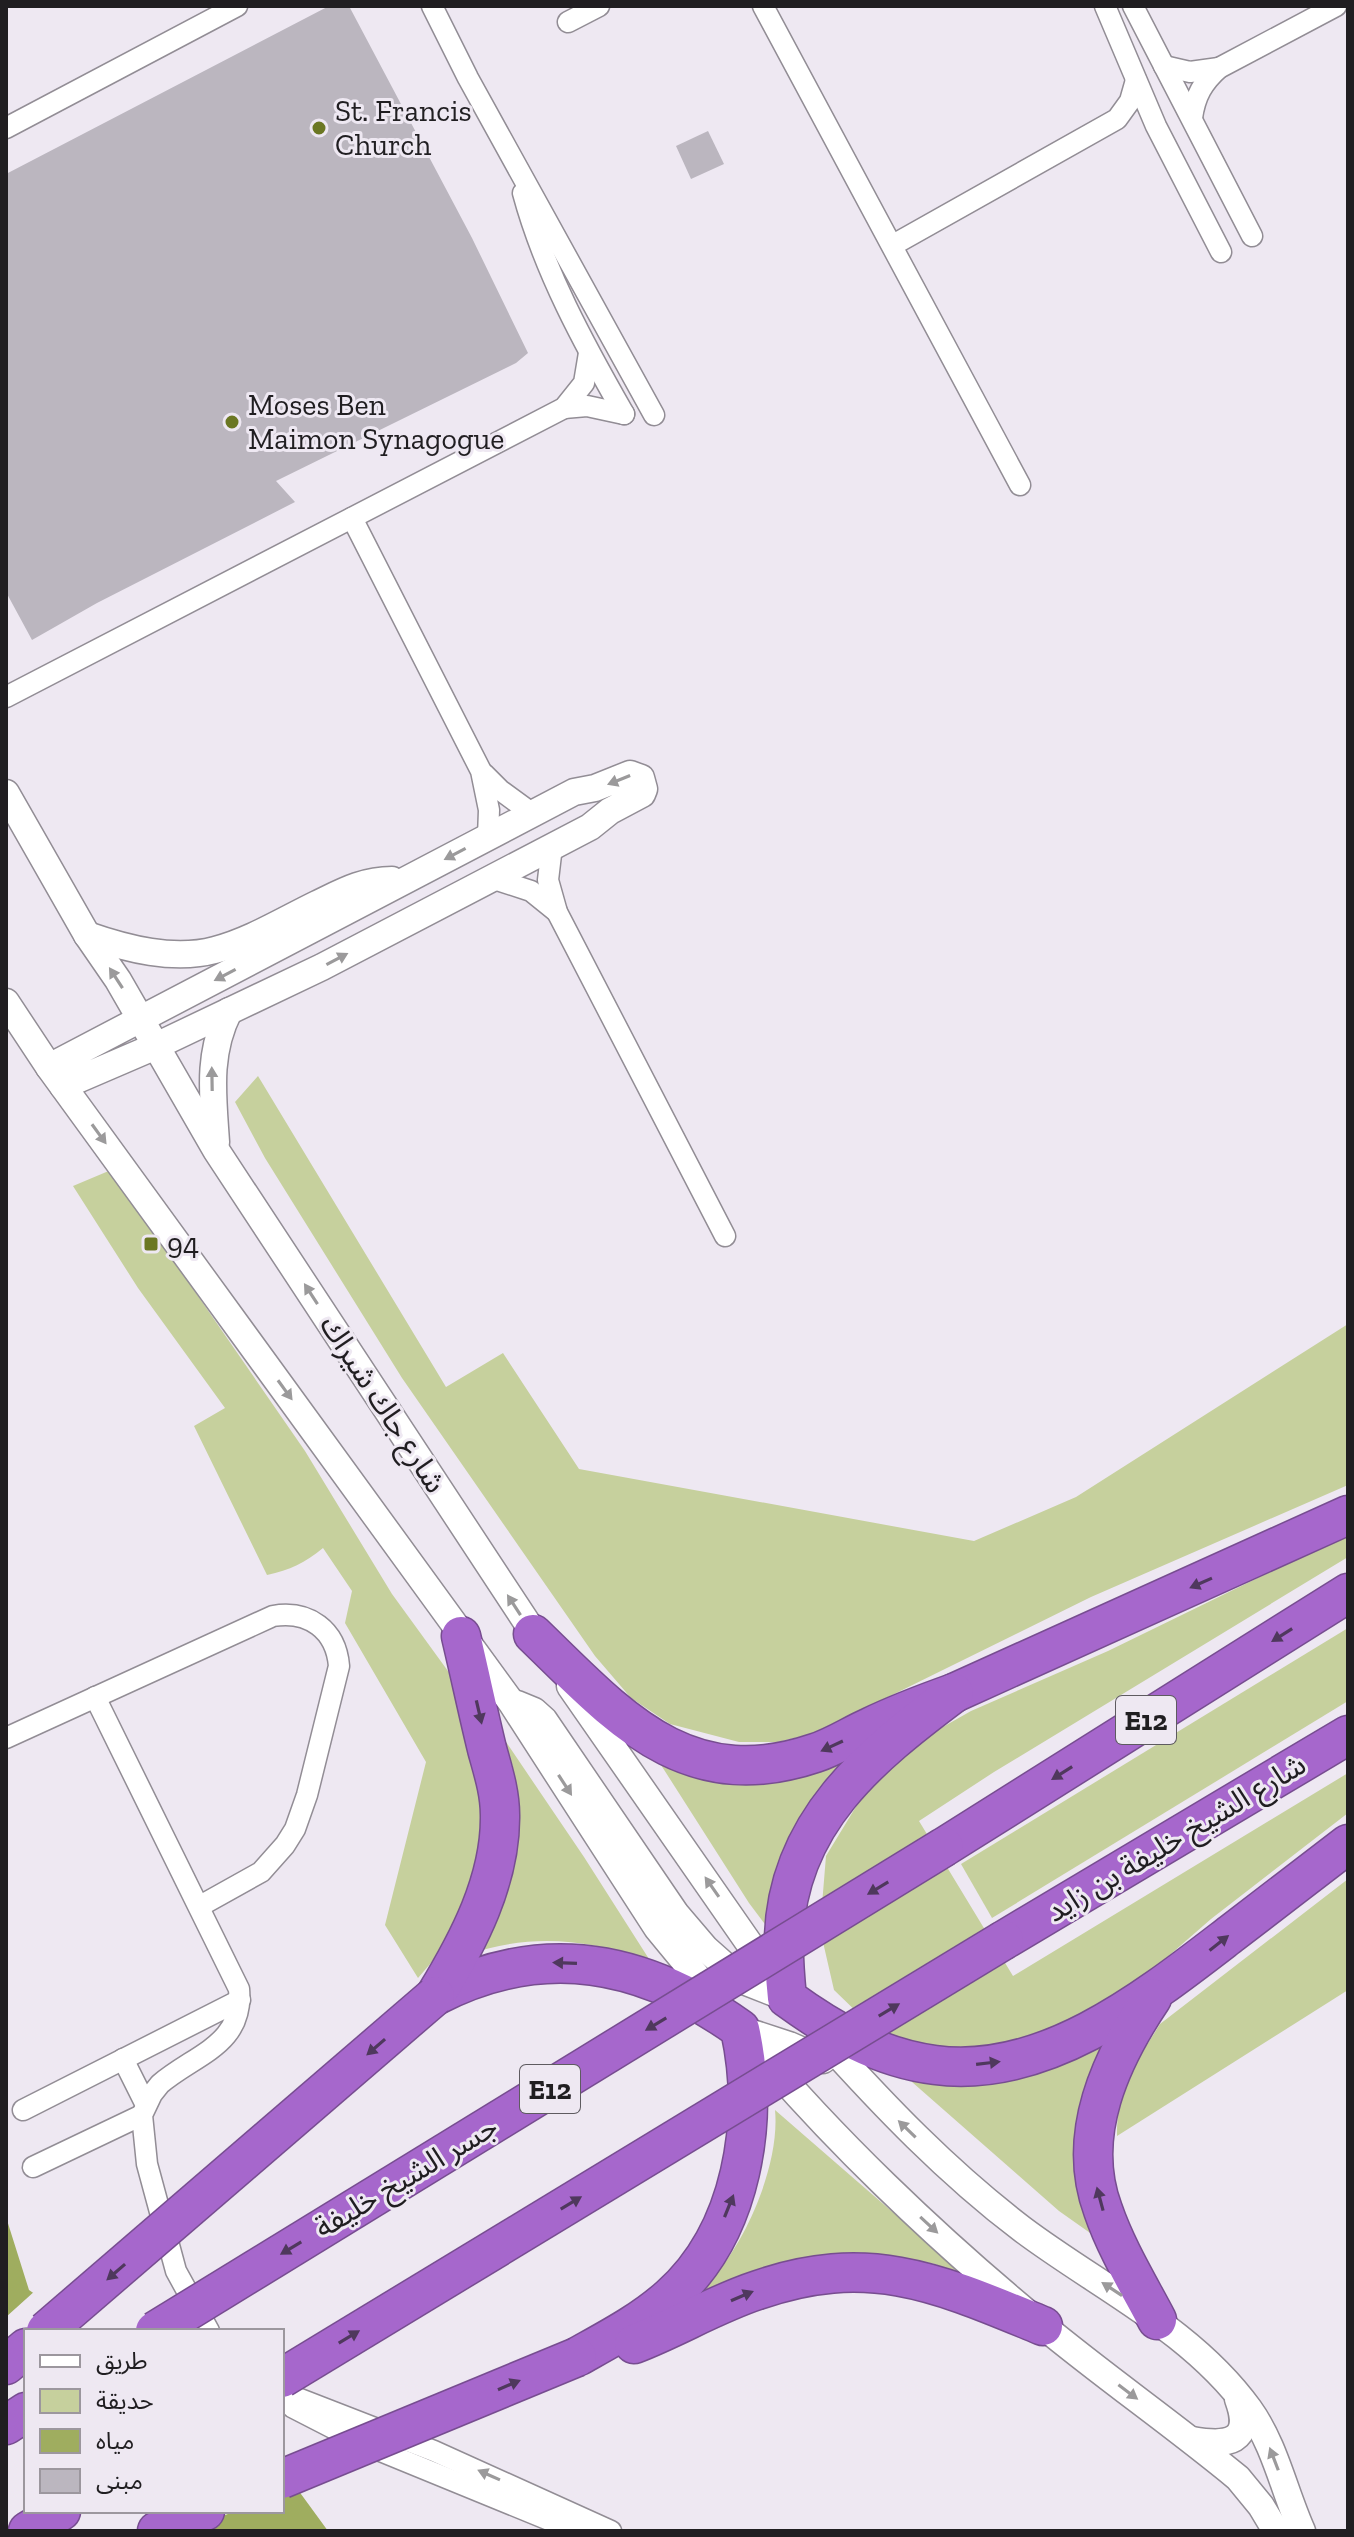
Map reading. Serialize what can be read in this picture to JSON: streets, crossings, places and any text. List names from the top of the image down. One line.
{"streets":{"highway":["E12","شارع الشيخ خليفة بن زايد","جسر الشيخ خليفة"],"street":["شارع جاك شيراك"]},"places":{"other":["St. Francis Church","Moses Ben Maimon Synagogue"],"transit":["94"]},"legend":["طريق","حديقة","مياه","مبنى"]}
